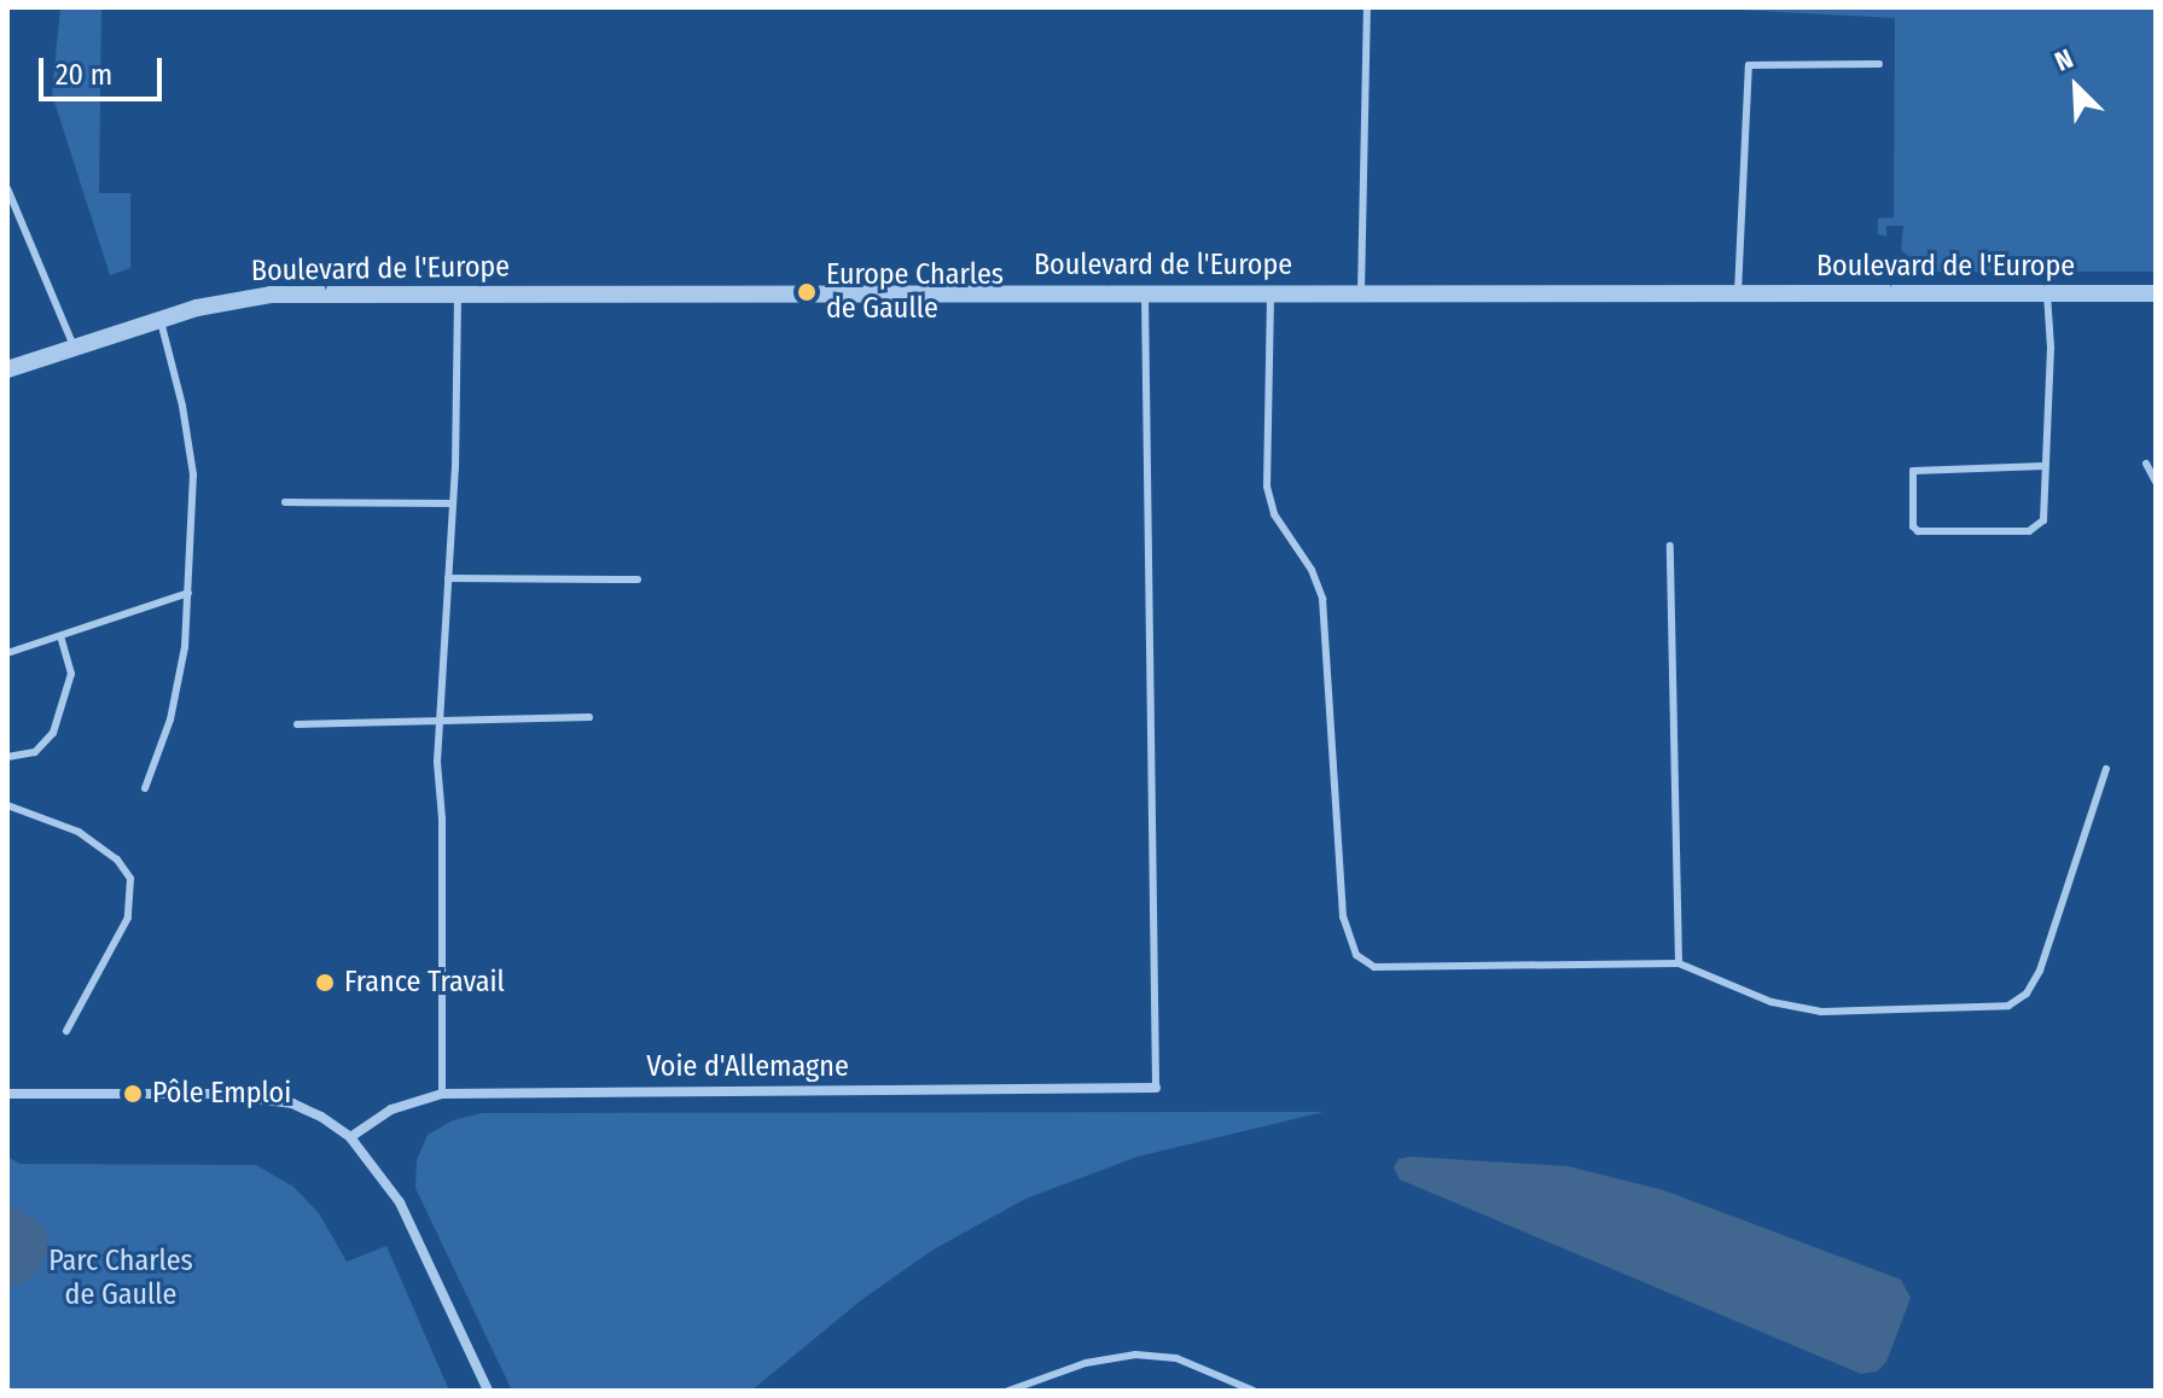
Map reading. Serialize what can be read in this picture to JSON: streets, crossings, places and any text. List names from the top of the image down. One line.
{"streets":{"street":["Boulevard de l'Europe","Voie d'Allemagne"]},"parks":["Parc Charles de Gaulle"],"places":["Europe Charles de Gaulle","France Travail","Pôle Emploi"],"scale_bar":"20 m","north":"top left"}
